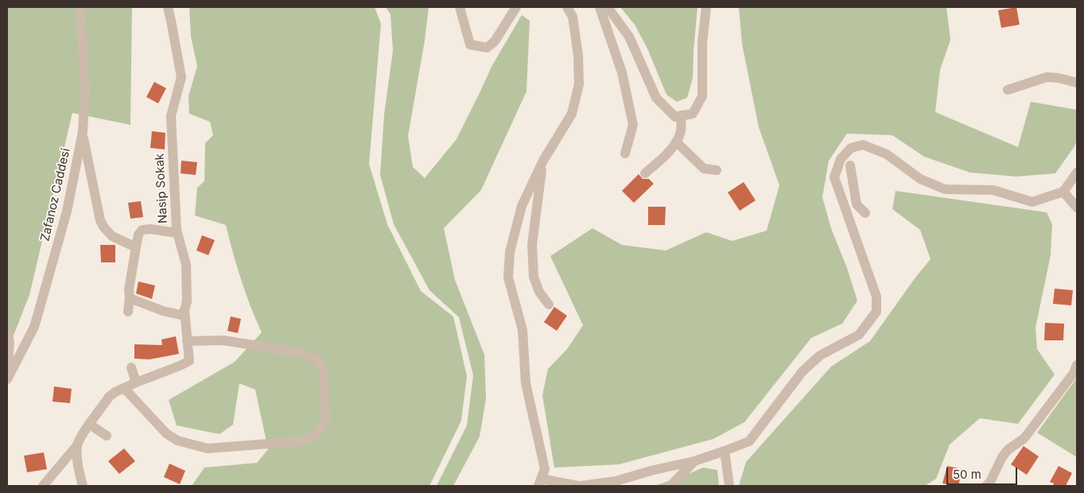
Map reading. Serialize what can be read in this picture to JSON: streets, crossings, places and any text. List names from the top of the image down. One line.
{"streets":{"street":["Nasip Sokak","Zafanoz Caddesi"]},"scale_bar":"50 m"}
